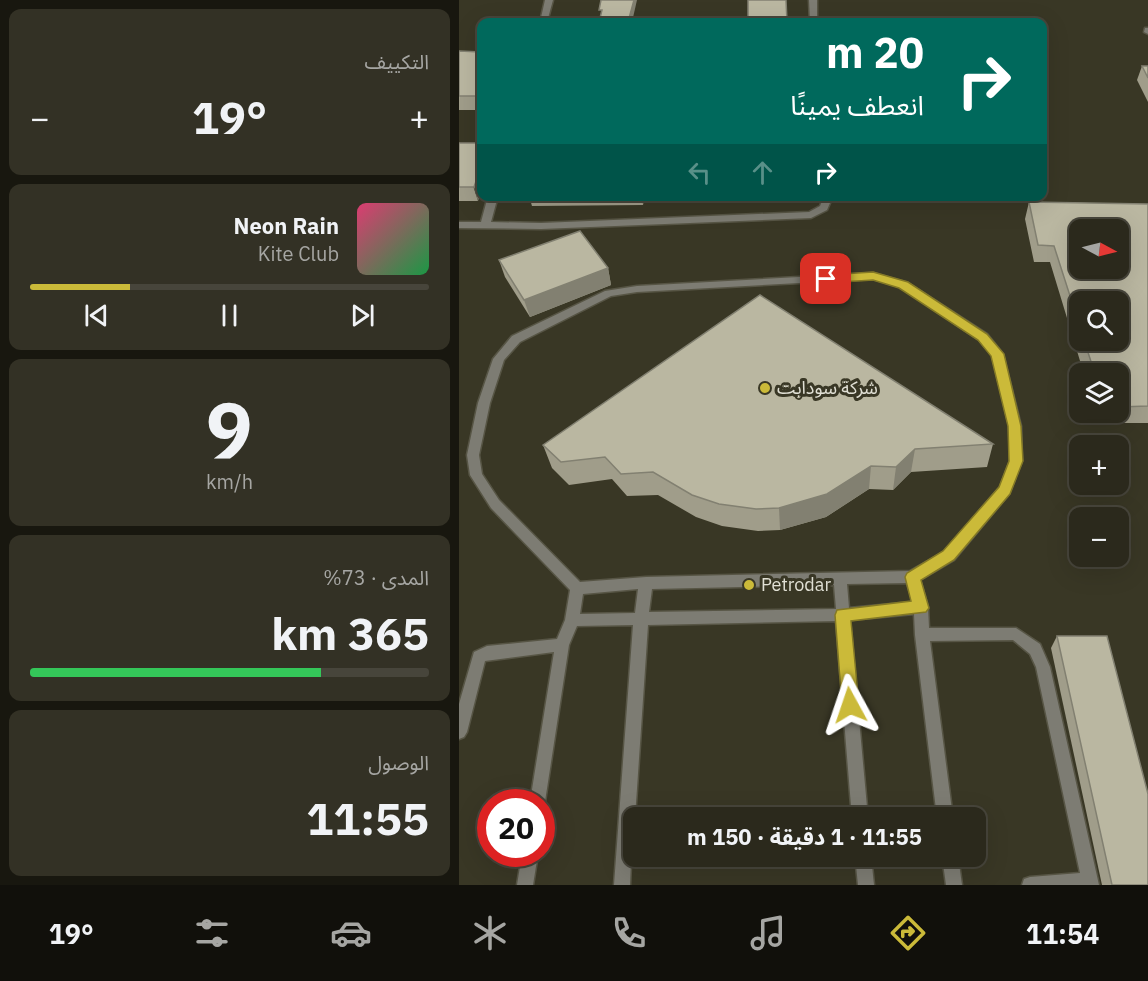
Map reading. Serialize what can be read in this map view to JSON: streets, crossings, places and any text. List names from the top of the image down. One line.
{"places":["شركة سودابت","Petrodar"],"north":"right","page":{"tile":["التكييف",["9","km/h"],["المدى · 73%","365 km"],["الوصول","11:55"]],"turn":["20 m","انعطف يمينًا"],"heat":["−","19°","+"],"song":["Neon Rain","Kite Club"],"map_buttons":["+","−"],"limit":"20","trip":"11:55 · 1 دقيقة · 150 m","tabs":["11:54","19°"]}}
